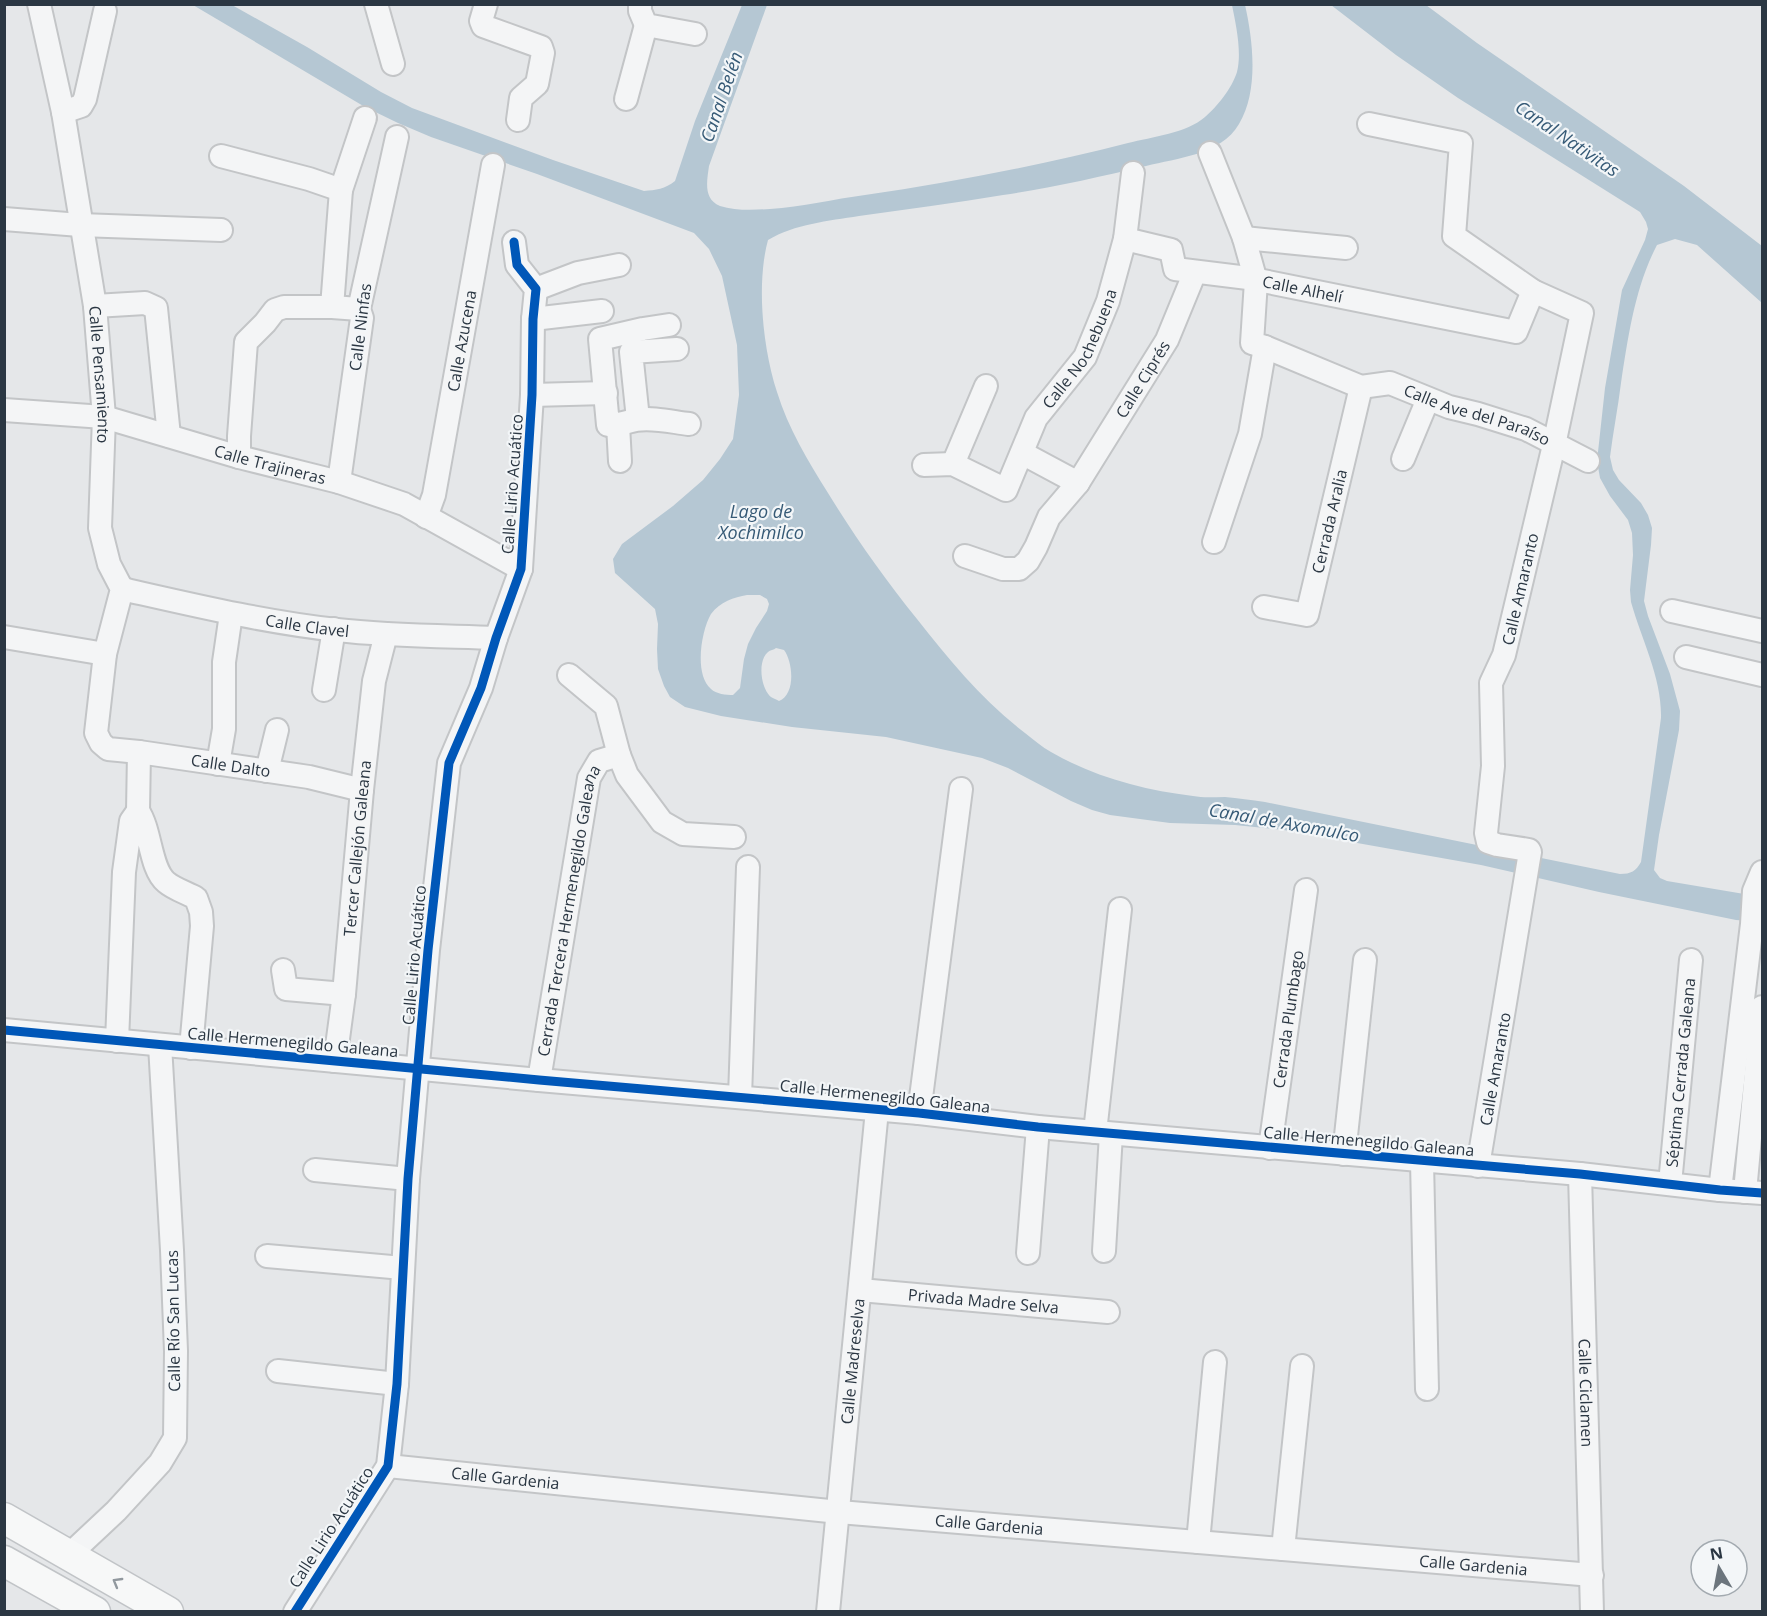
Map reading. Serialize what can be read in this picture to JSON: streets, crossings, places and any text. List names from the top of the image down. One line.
{"streets":{"street":["Calle Alhelí","Calle Ninfas","Calle Azucena","Calle Nochebuena","Calle Pensamiento","Calle Ciprés","Calle Ave del Paraíso","Calle Trajineras","Calle Lirio Acuático","Cerrada Aralia","Calle Amaranto","Calle Clavel","Calle Dalto","Tercer Callejón Galeana","Cerrada Tercera Hermenegildo Galeana","Cerrada Plumbago","Calle Hermenegildo Galeana","Séptima Cerrada Galeana","Privada Madre Selva","Calle Río San Lucas","Calle Madreselva","Calle Ciclamen","Calle Gardenia"]},"crossings":[["Calle Alhelí","Calle Nochebuena"],["Calle Alhelí","Calle Ciprés"],["Calle Alhelí","Calle Amaranto"],["Calle Ninfas","Calle Trajineras"],["Calle Azucena","Calle Trajineras"],["Calle Pensamiento","Calle Trajineras"],["Calle Pensamiento","Calle Clavel"],["Calle Ave del Paraíso","Cerrada Aralia"],["Calle Ave del Paraíso","Calle Amaranto"],["Calle Trajineras","Calle Lirio Acuático"],["Calle Lirio Acuático","Calle Clavel"],["Calle Lirio Acuático","Calle Hermenegildo Galeana"],["Calle Lirio Acuático","Calle Gardenia"],["Calle Amaranto","Calle Hermenegildo Galeana"],["Calle Clavel","Tercer Callejón Galeana"],["Calle Dalto","Tercer Callejón Galeana"],["Tercer Callejón Galeana","Calle Hermenegildo Galeana"],["Cerrada Tercera Hermenegildo Galeana","Calle Hermenegildo Galeana"],["Cerrada Plumbago","Calle Hermenegildo Galeana"],["Calle Hermenegildo Galeana","Séptima Cerrada Galeana"],["Calle Hermenegildo Galeana","Calle Río San Lucas"],["Calle Hermenegildo Galeana","Calle Madreselva"],["Calle Hermenegildo Galeana","Calle Ciclamen"],["Privada Madre Selva","Calle Madreselva"],["Calle Madreselva","Calle Gardenia"],["Calle Ciclamen","Calle Gardenia"]],"water":["Canal Belén","Canal Nativitas","Lago de Xochimilco","Canal de Axomulco"],"north":"top"}
